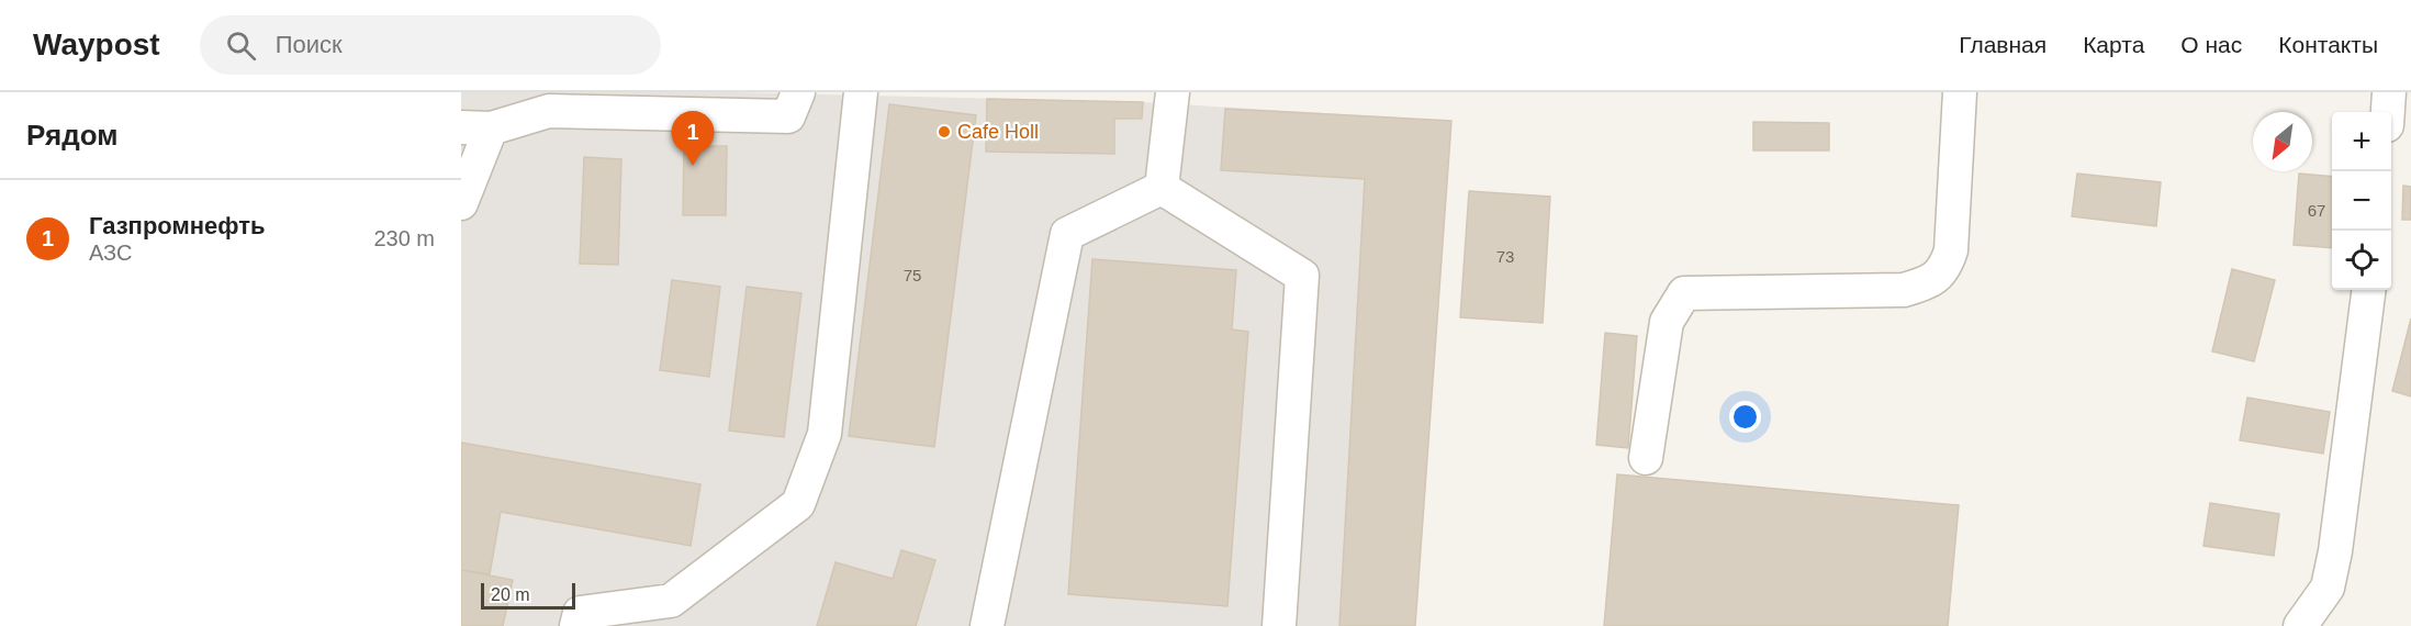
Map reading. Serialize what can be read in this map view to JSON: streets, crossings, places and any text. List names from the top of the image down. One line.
{"places":["Cafe Holl"],"house_numbers":["67","73","75"],"scale_bar":"20 m","north":"bottom left","page":{"header":"Waypost","search":"Поиск","nav":["Главная","Карта","О нас","Контакты"],"heading":"Рядом","pins":"1","map_buttons":["+","−"],"list":[{"mark":"1","name":"Газпромнефть","note":"АЗС","value":"230 m"}],"scale":"20 m"}}
